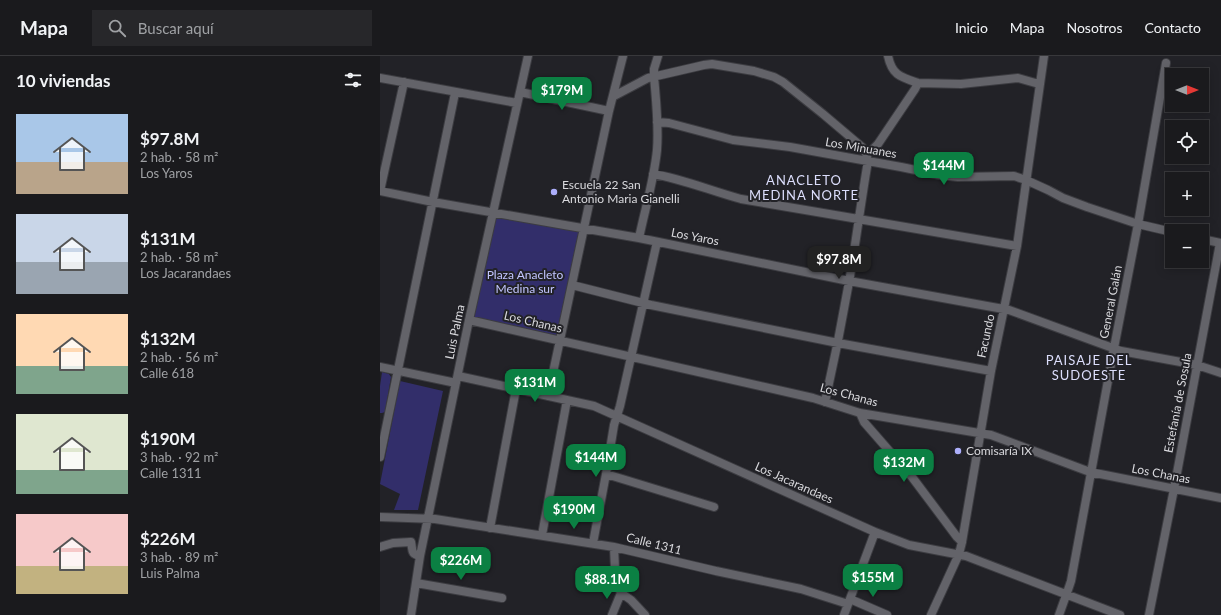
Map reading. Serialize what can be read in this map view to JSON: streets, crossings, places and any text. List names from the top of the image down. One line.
{"streets":{"street":["Los Minuanes","Los Yaros","General Galán","Los Chanas","Luis Palma","Facundo","Estefanía de Sosula","Los Jacarandaes","Calle 1311"]},"crossings":[["Los Minuanes","General Galán"],["Los Minuanes","Facundo"],["Los Yaros","General Galán"],["Los Yaros","Luis Palma"],["Los Yaros","Facundo"],["Los Yaros","Estefanía de Sosula"],["General Galán","Los Chanas"],["General Galán","Los Jacarandaes"],["Los Chanas","Luis Palma"],["Los Chanas","Facundo"],["Los Chanas","Estefanía de Sosula"],["Luis Palma","Los Jacarandaes"],["Luis Palma","Calle 1311"],["Facundo","Los Jacarandaes"]],"districts":["ANACLETO MEDINA NORTE","PAISAJE DEL SUDOESTE"],"parks":["Plaza Anacleto Medina sur"],"places":["Escuela 22 San Antonio Maria Gianelli","Comisaría IX"],"north":"right","page":{"header":"Mapa","search":"Buscar aquí","nav":["Inicio","Mapa","Nosotros","Contacto"],"heading":"10 viviendas","map_buttons":["+","−"],"price":["$179M","$144M","$97.8M","$131M","$144M","$132M","$190M","$226M","$155M","$88.1M"],"list":[{"name":"$97.8M","note":"2 hab. · 58 m² · Los Yaros"},{"name":"$131M","note":"2 hab. · 58 m² · Los Jacarandaes"},{"name":"$132M","note":"2 hab. · 56 m² · Calle 618"},{"name":"$190M","note":"3 hab. · 92 m² · Calle 1311"},{"name":"$226M","note":"3 hab. · 89 m² · Luis Palma"}]}}
